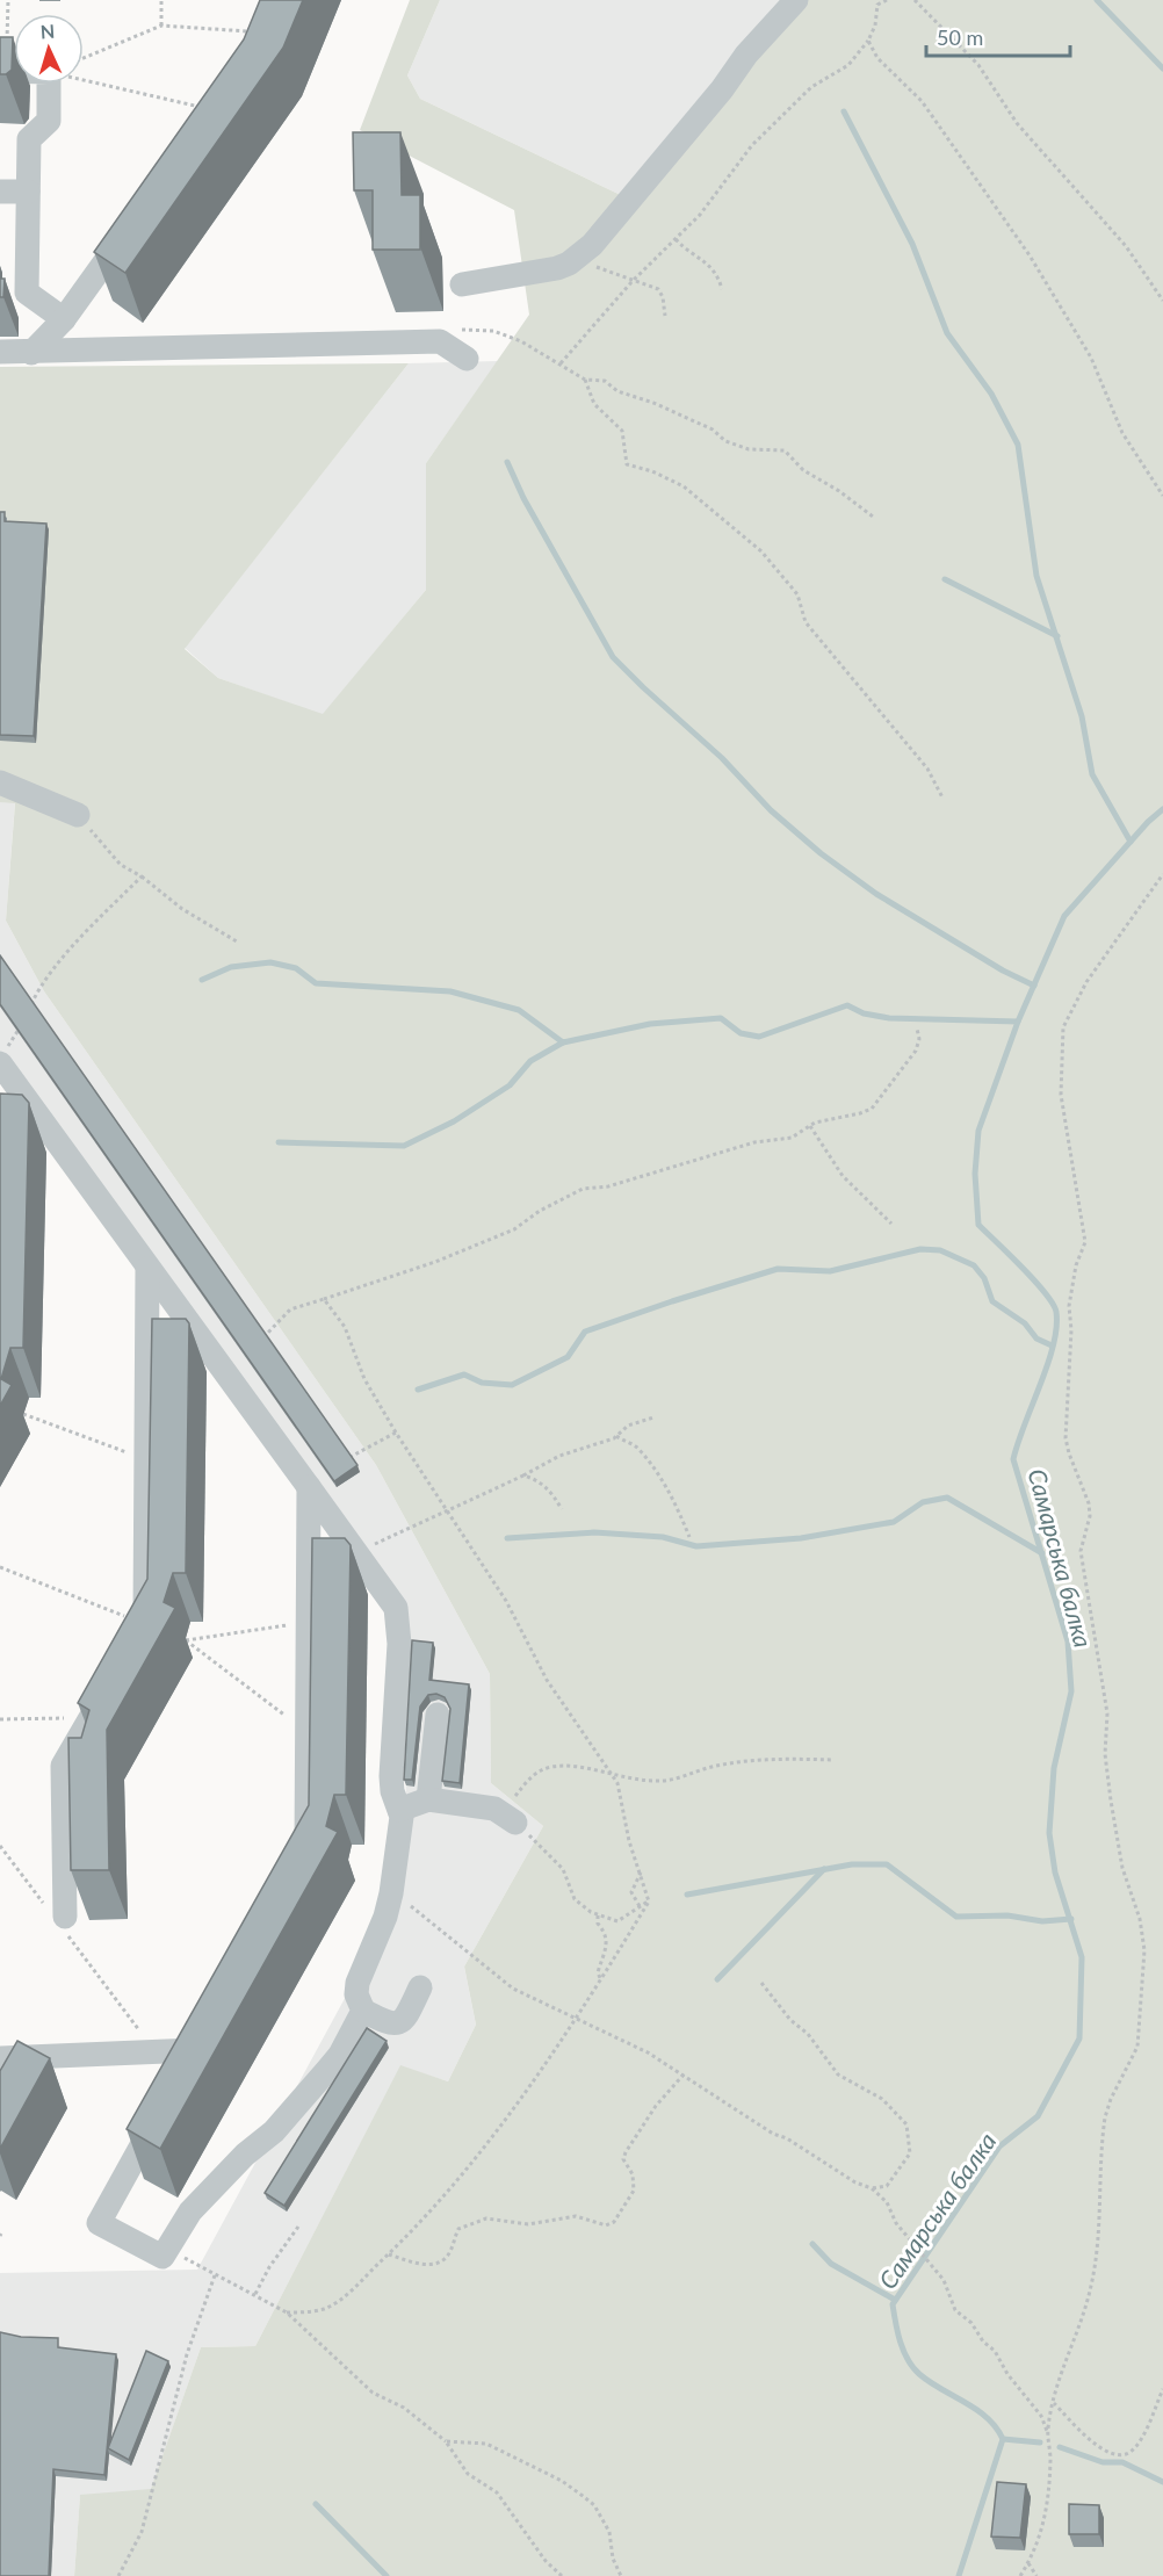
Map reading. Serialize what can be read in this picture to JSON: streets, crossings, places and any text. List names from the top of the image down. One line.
{"water":["Самарська балка"],"scale_bar":"50 m","north":"top"}
